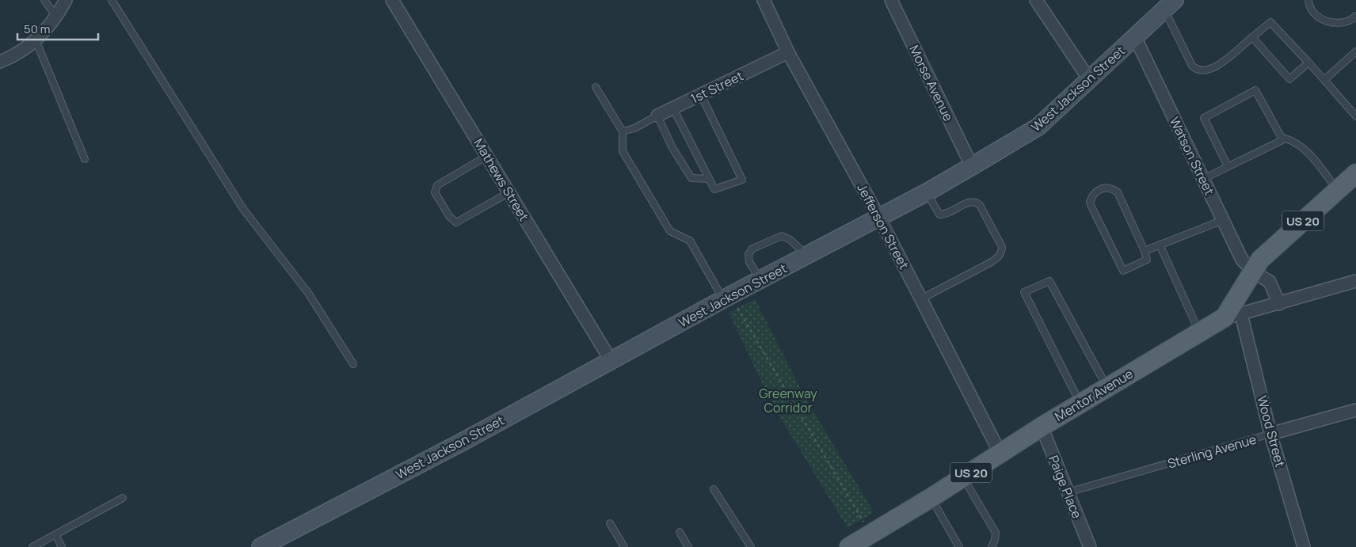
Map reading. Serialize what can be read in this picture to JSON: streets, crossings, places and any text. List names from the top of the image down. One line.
{"streets":{"main road":["US 20","Mentor Avenue"],"street":["Morse Avenue","1st Street","West Jackson Street","Watson Street","Mathews Street","Jefferson Street","Wood Street","Sterling Avenue","Paige Place"]},"crossings":[["Morse Avenue","West Jackson Street"],["1st Street","Jefferson Street"],["West Jackson Street","Watson Street"],["West Jackson Street","Mathews Street"],["West Jackson Street","Jefferson Street"],["Watson Street","US 20"],["Watson Street","Mentor Avenue"],["US 20","Mentor Avenue"],["US 20","Wood Street"],["Jefferson Street","Mentor Avenue"],["Mentor Avenue","Wood Street"],["Mentor Avenue","Paige Place"],["Wood Street","Sterling Avenue"],["Sterling Avenue","Paige Place"]],"parks":["Greenway Corridor"],"scale_bar":"50 m"}
